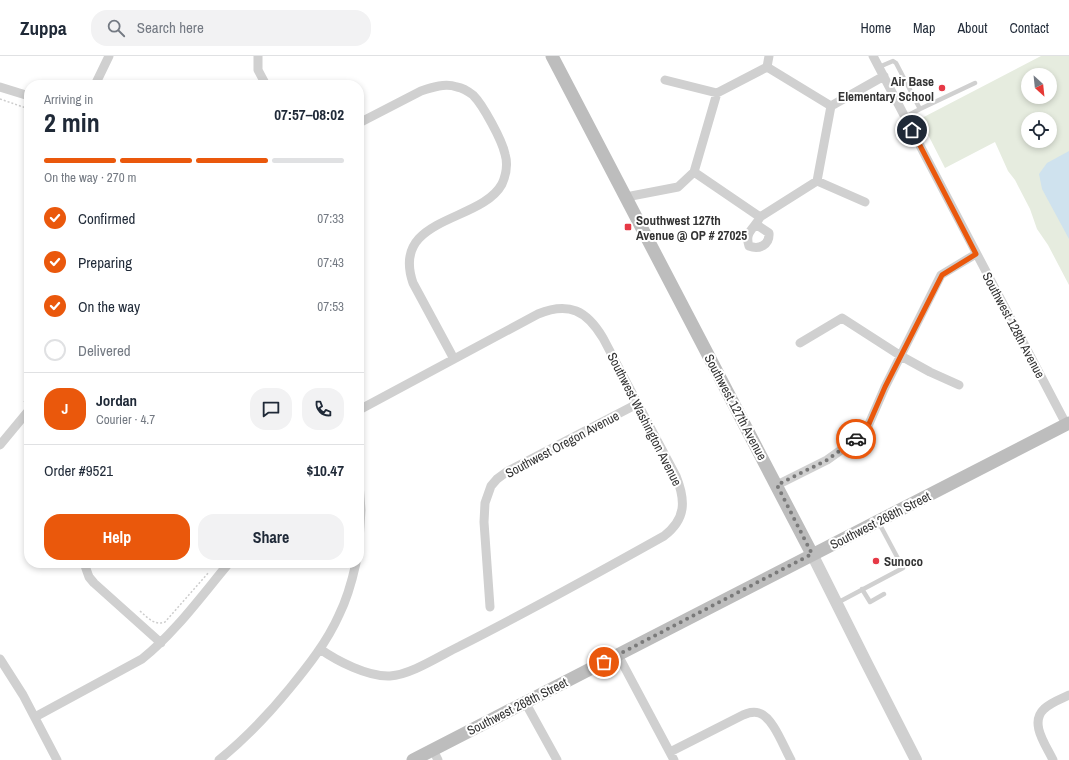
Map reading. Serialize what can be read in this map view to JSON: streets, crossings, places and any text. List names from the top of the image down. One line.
{"streets":{"main road":["Southwest 127th Avenue","Southwest 268th Street"],"street":["Southwest 128th Avenue","Southwest Washington Avenue","Southwest Oregon Avenue"]},"crossings":[["Southwest 128th Avenue","Southwest 268th Street"],["Southwest 127th Avenue","Southwest 268th Street"],["Southwest Washington Avenue","Southwest Oregon Avenue"]],"places":{"other":["Air Base Elementary School","Sunoco"],"transit":["Southwest 127th Avenue @ OP # 27025"]},"north":"bottom right","page":{"header":"Zuppa","search":"Search here","nav":["Home","Map","About","Contact"],"heading":["2 min","Arriving in","07:57–08:02"],"panel":["Jordan","Courier · 4.7","Order #9521","$10.47"],"bar":"On the way · 270 m","list":[["Confirmed","07:33"],["Preparing","07:43"],["On the way","07:53"],"Delivered"],"round":"J","buttons":["Help","Share"]}}
